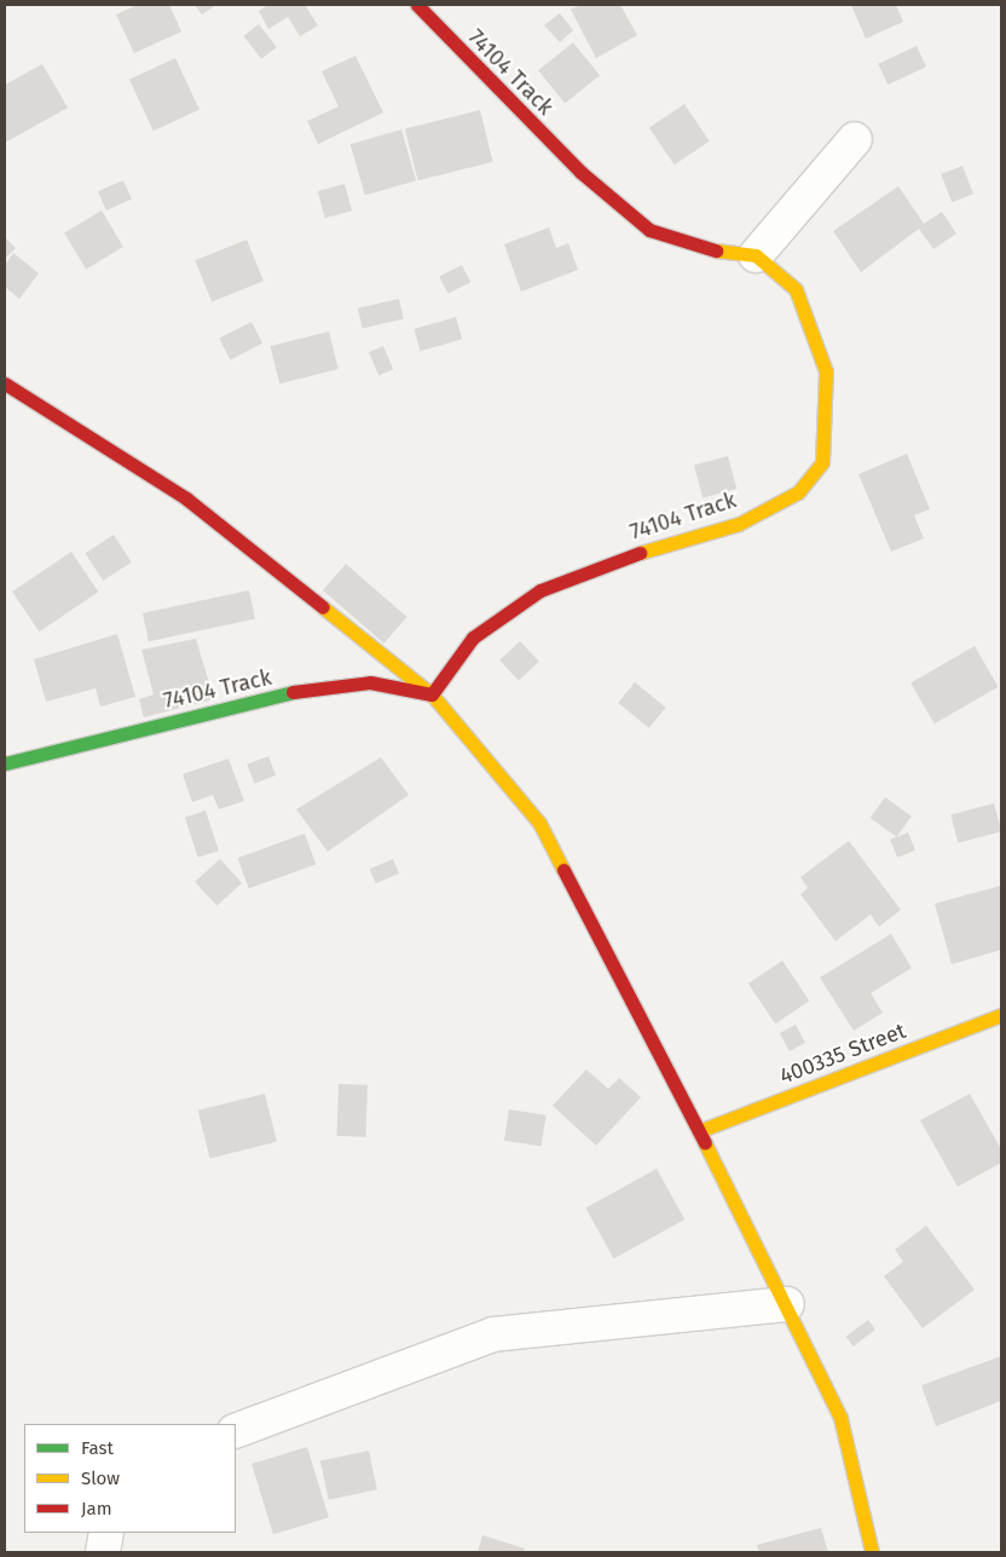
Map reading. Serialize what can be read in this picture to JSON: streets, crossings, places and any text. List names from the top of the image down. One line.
{"streets":{"street":["74104 Track","400335 Street"]},"legend":["Fast","Slow","Jam"]}
